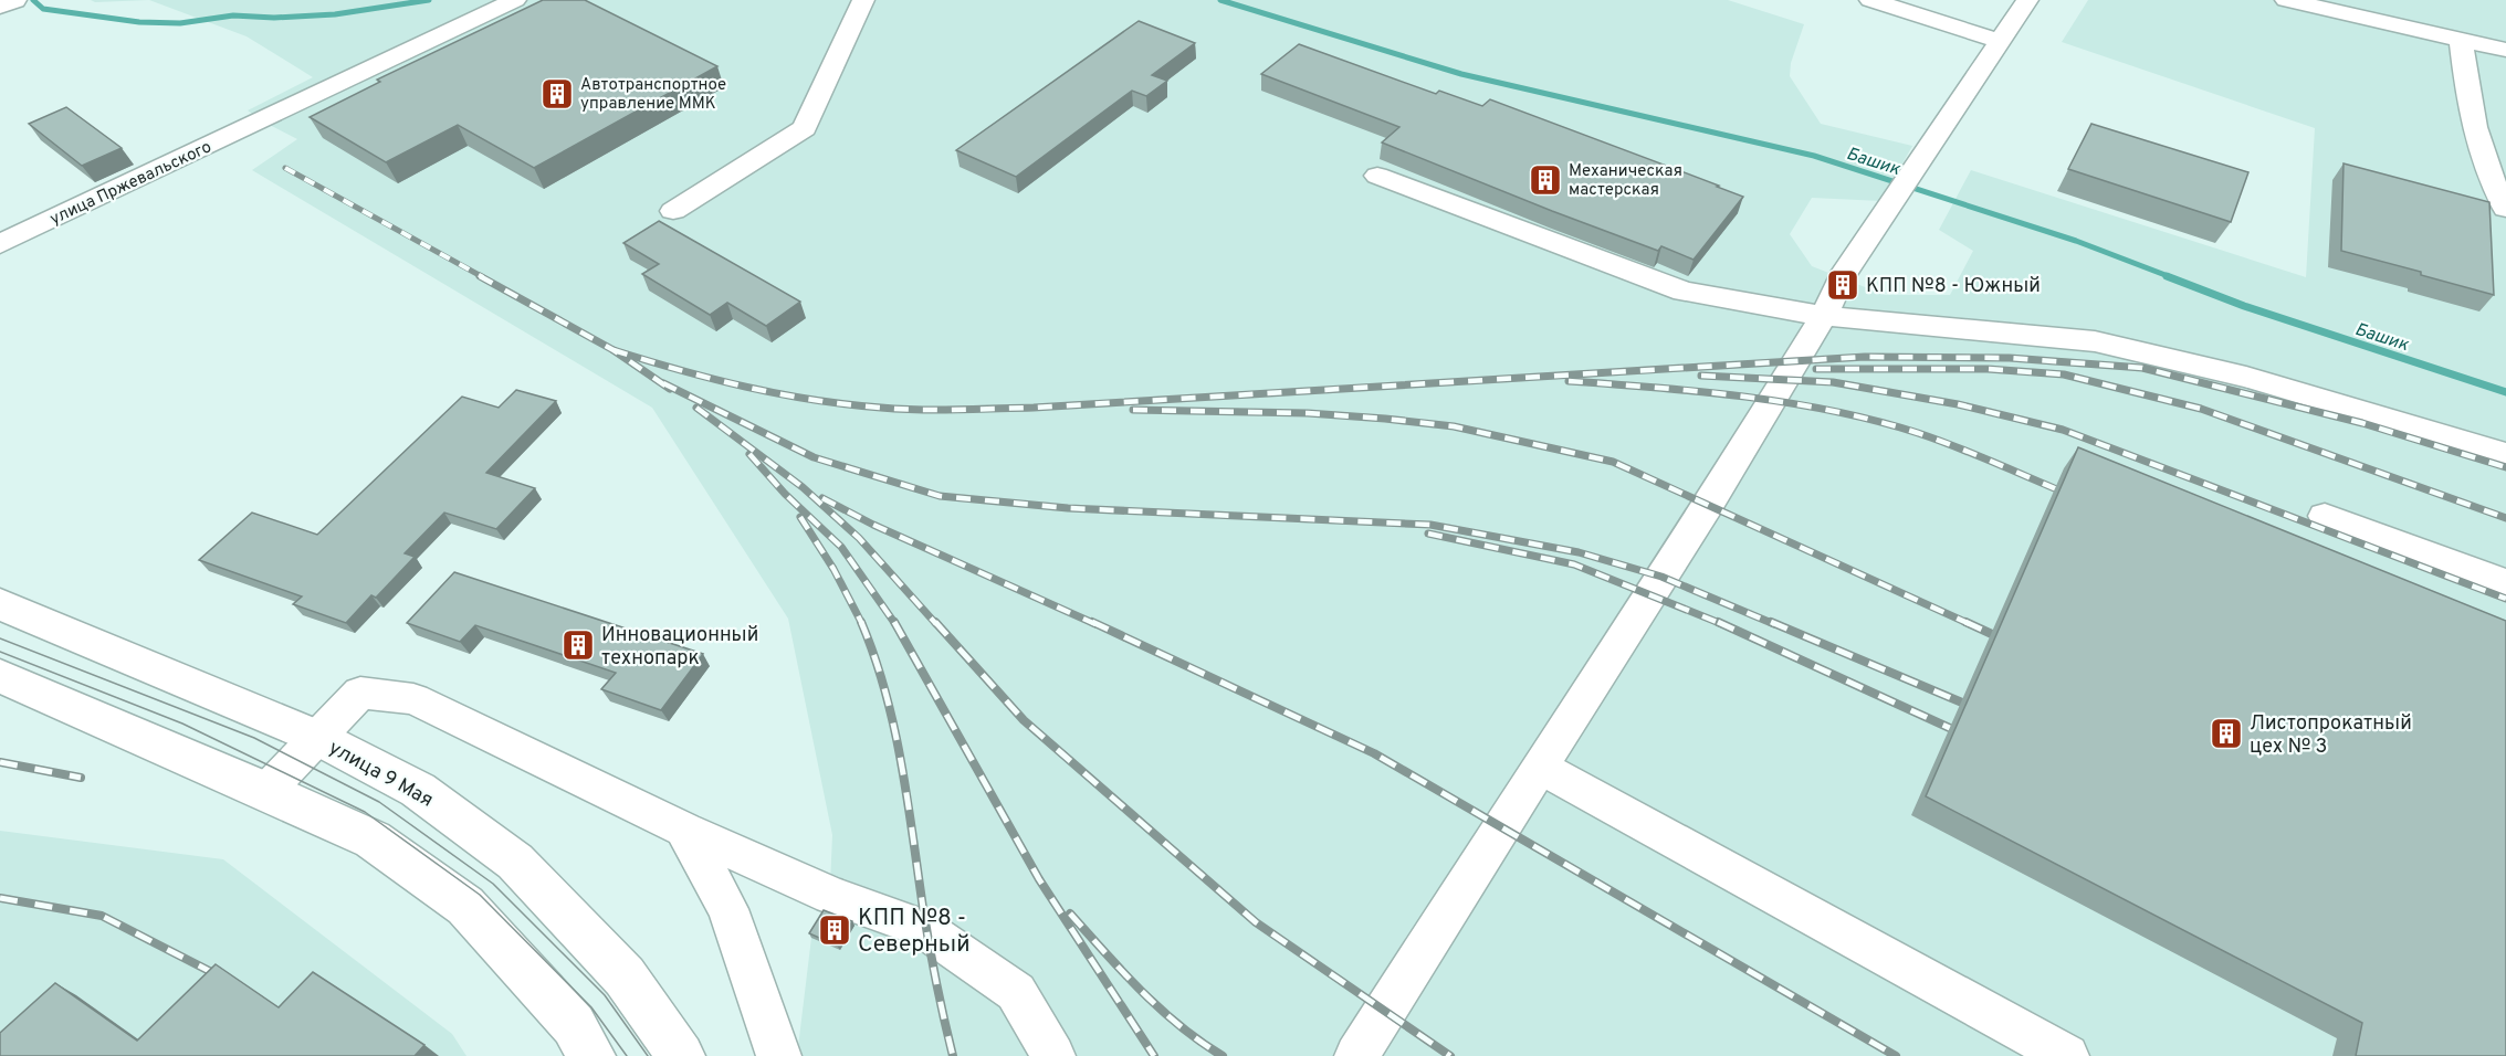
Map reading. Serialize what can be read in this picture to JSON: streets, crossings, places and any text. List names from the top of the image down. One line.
{"streets":{"main road":["улица 9 Мая"],"street":["улица Пржевальского"]},"water":["Башик"],"places":{"building":["Автотранспортное управление ММК","Механическая мастерская","КПП №8 - Южный","Инновационный технопарк","Листопрокатный цех № 3","КПП №8 - Северный"]}}
